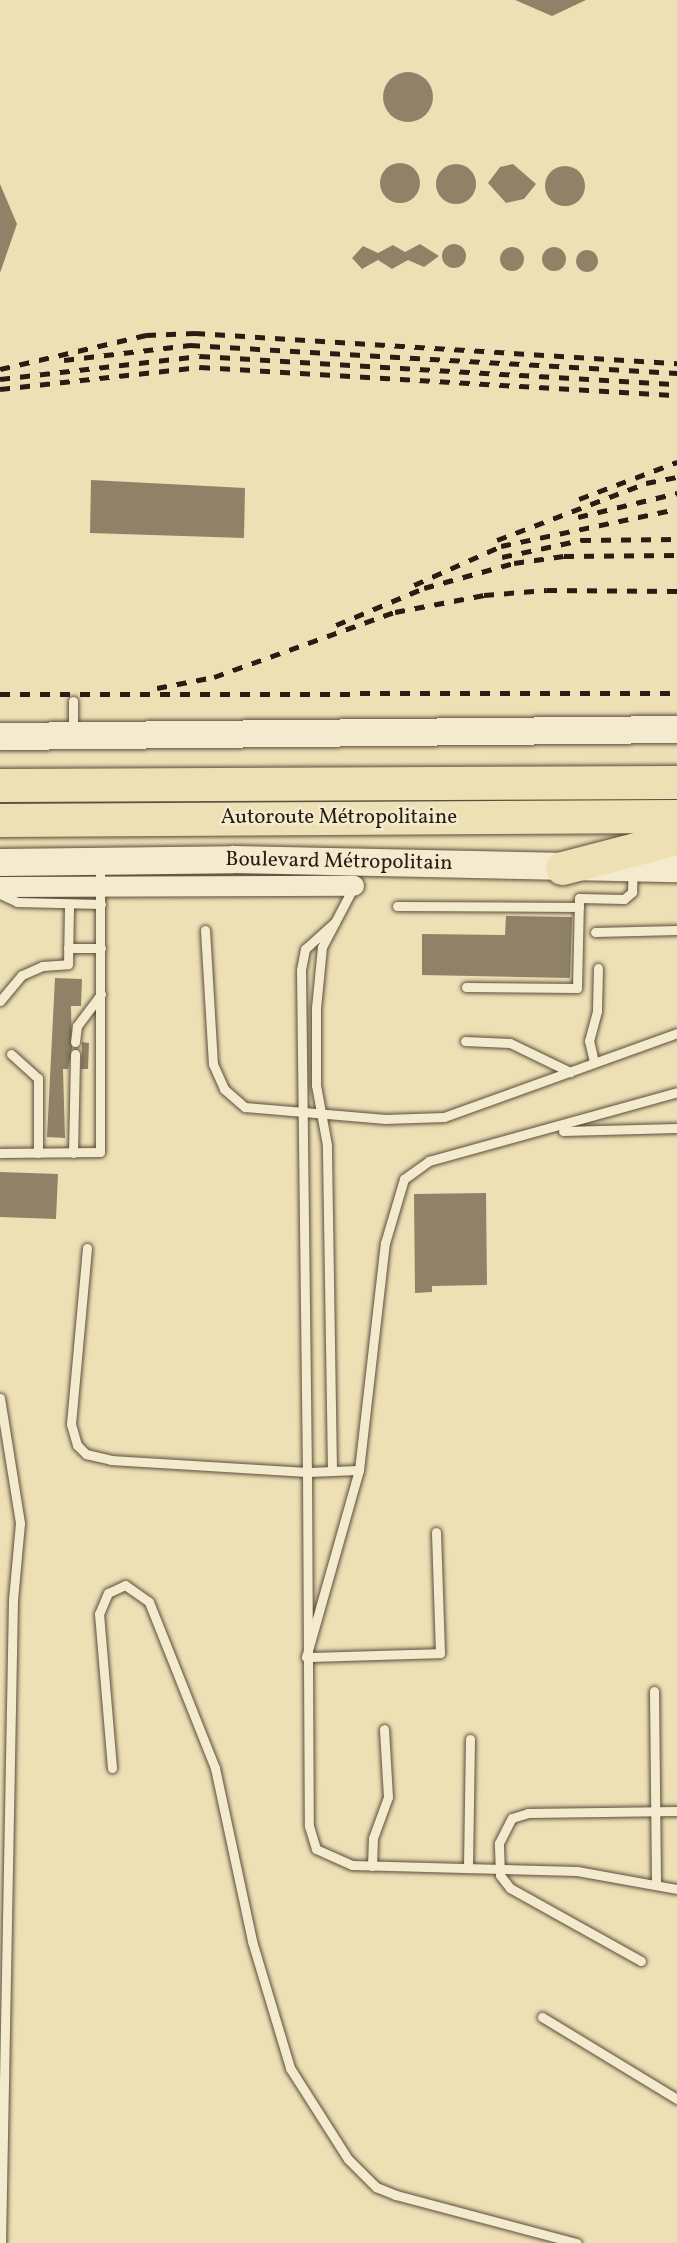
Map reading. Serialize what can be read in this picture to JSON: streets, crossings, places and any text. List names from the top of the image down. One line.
{"streets":{"highway":["Autoroute Métropolitaine"],"main road":["Boulevard Métropolitain"]}}
